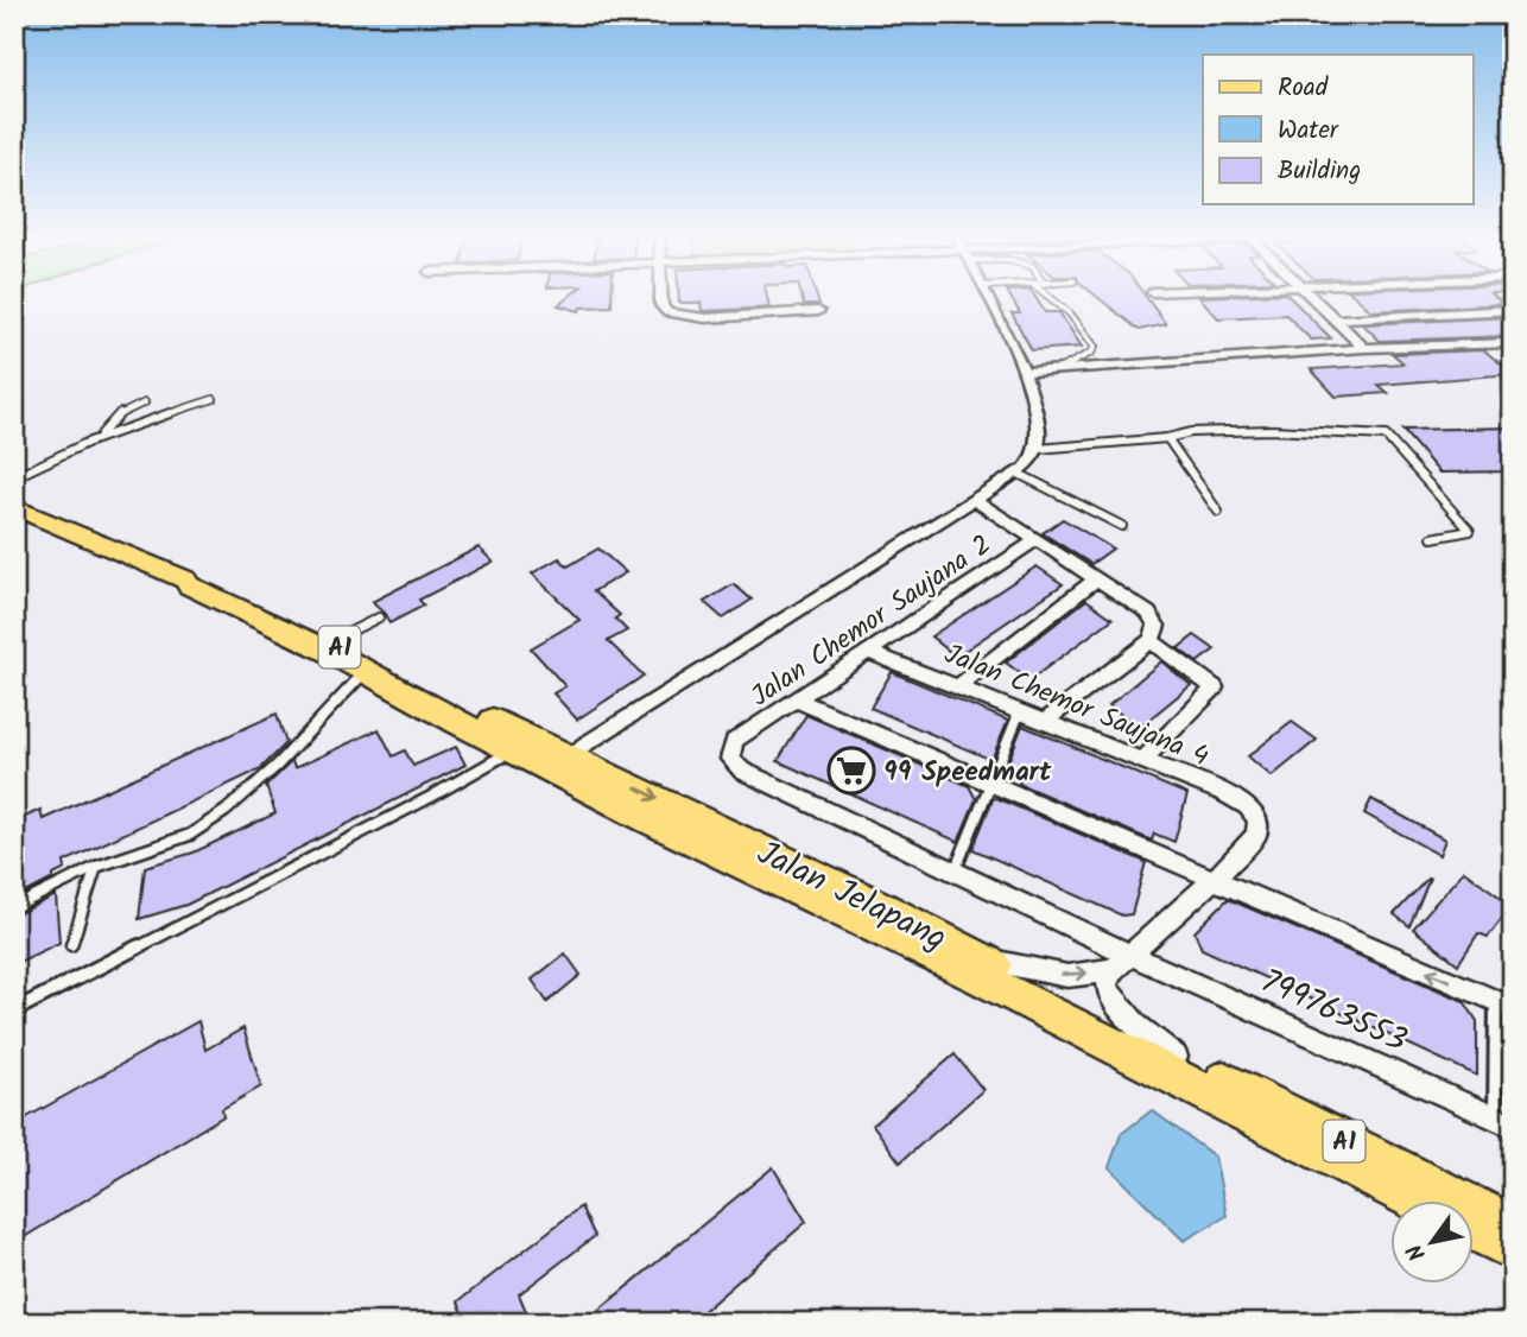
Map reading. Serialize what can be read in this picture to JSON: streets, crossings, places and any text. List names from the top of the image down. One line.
{"streets":{"main road":["A1","Jalan Jelapang"],"street":["Jalan Chemor Saujana 2","Jalan Chemor Saujana 4","799763553"]},"crossings":[["Jalan Chemor Saujana 2","Jalan Chemor Saujana 4"],["Jalan Chemor Saujana 2","799763553"]],"places":{"supermarket":["99 Speedmart"]},"legend":["Road","Water","Building"],"north":"bottom left"}
